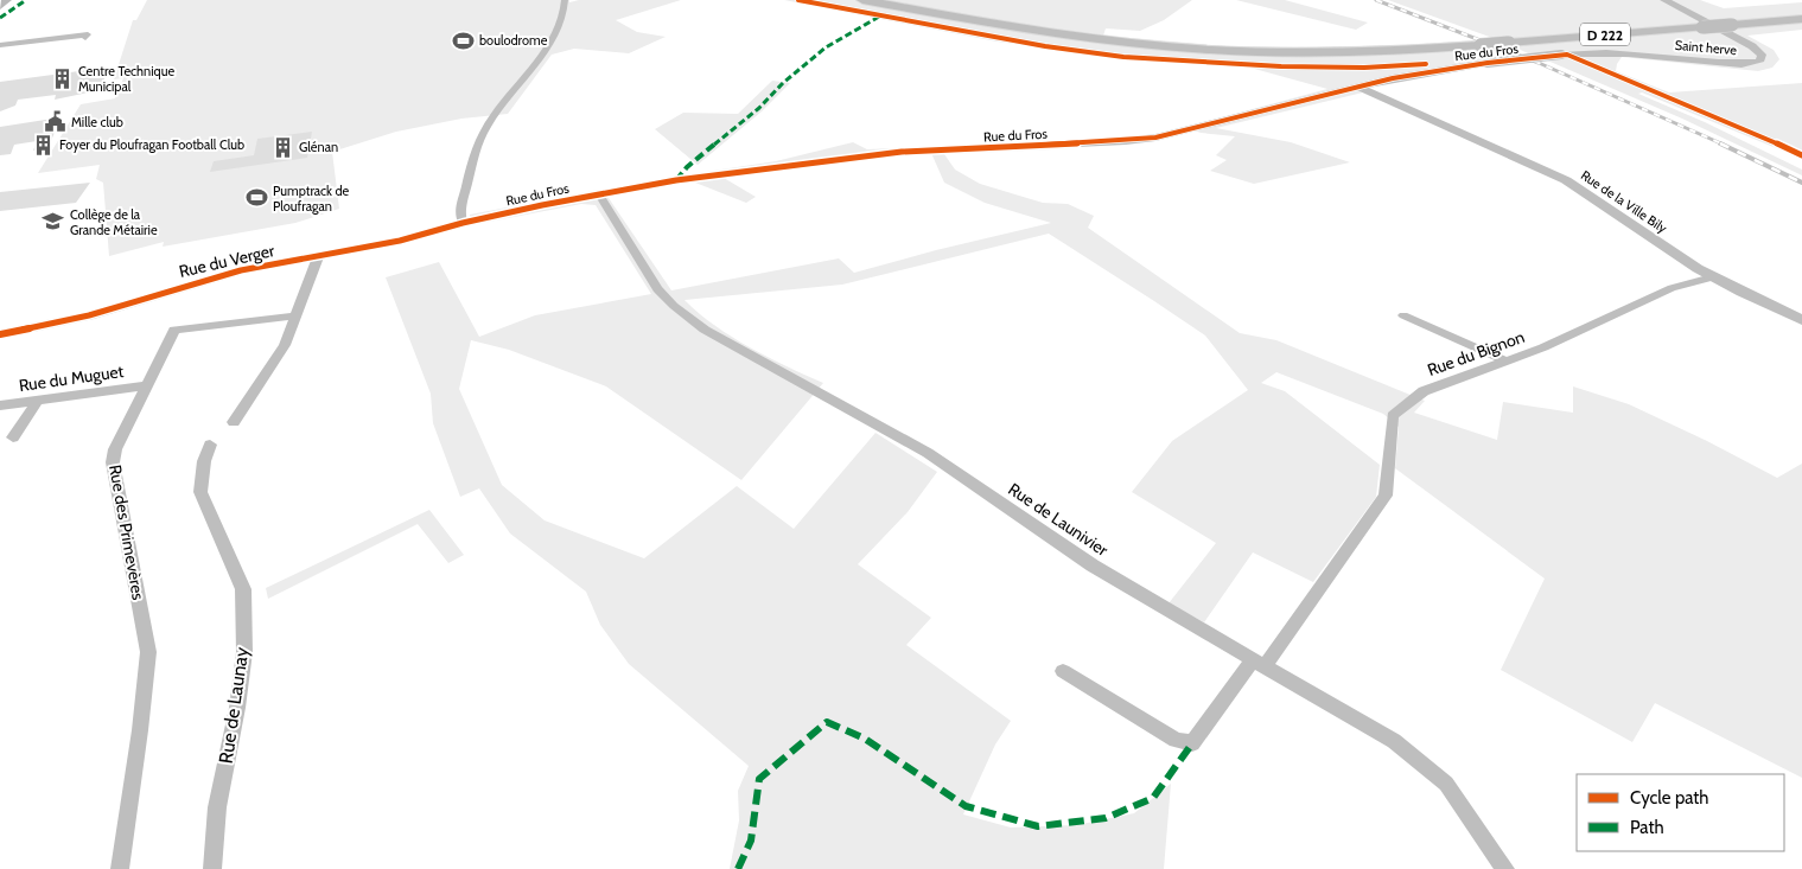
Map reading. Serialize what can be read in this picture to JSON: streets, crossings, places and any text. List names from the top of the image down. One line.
{"streets":{"highway":["D 222"],"street":["Saint herve","Rue du Fros","Rue de la Ville Bily","Rue du Verger","Rue du Bignon","Rue du Muguet","Rue de Launivier","Rue des Primevères","Rue de Launay"]},"crossings":[["Saint herve","Rue du Fros"],["Rue du Fros","Rue de la Ville Bily"],["Rue du Fros","Rue du Verger"],["Rue du Fros","Rue de Launivier"],["Rue de la Ville Bily","Rue du Bignon"],["Rue du Bignon","Rue de Launivier"],["Rue du Muguet","Rue des Primevères"]],"places":{"sports":["boulodrome","Pumptrack de Ploufragan"],"building":["Centre Technique Municipal","Foyer du Ploufragan Football Club","Glénan"],"public building":["Mille club"],"school or university":["Collège de la Grande Métairie"]},"legend":["Cycle path","Path"]}
